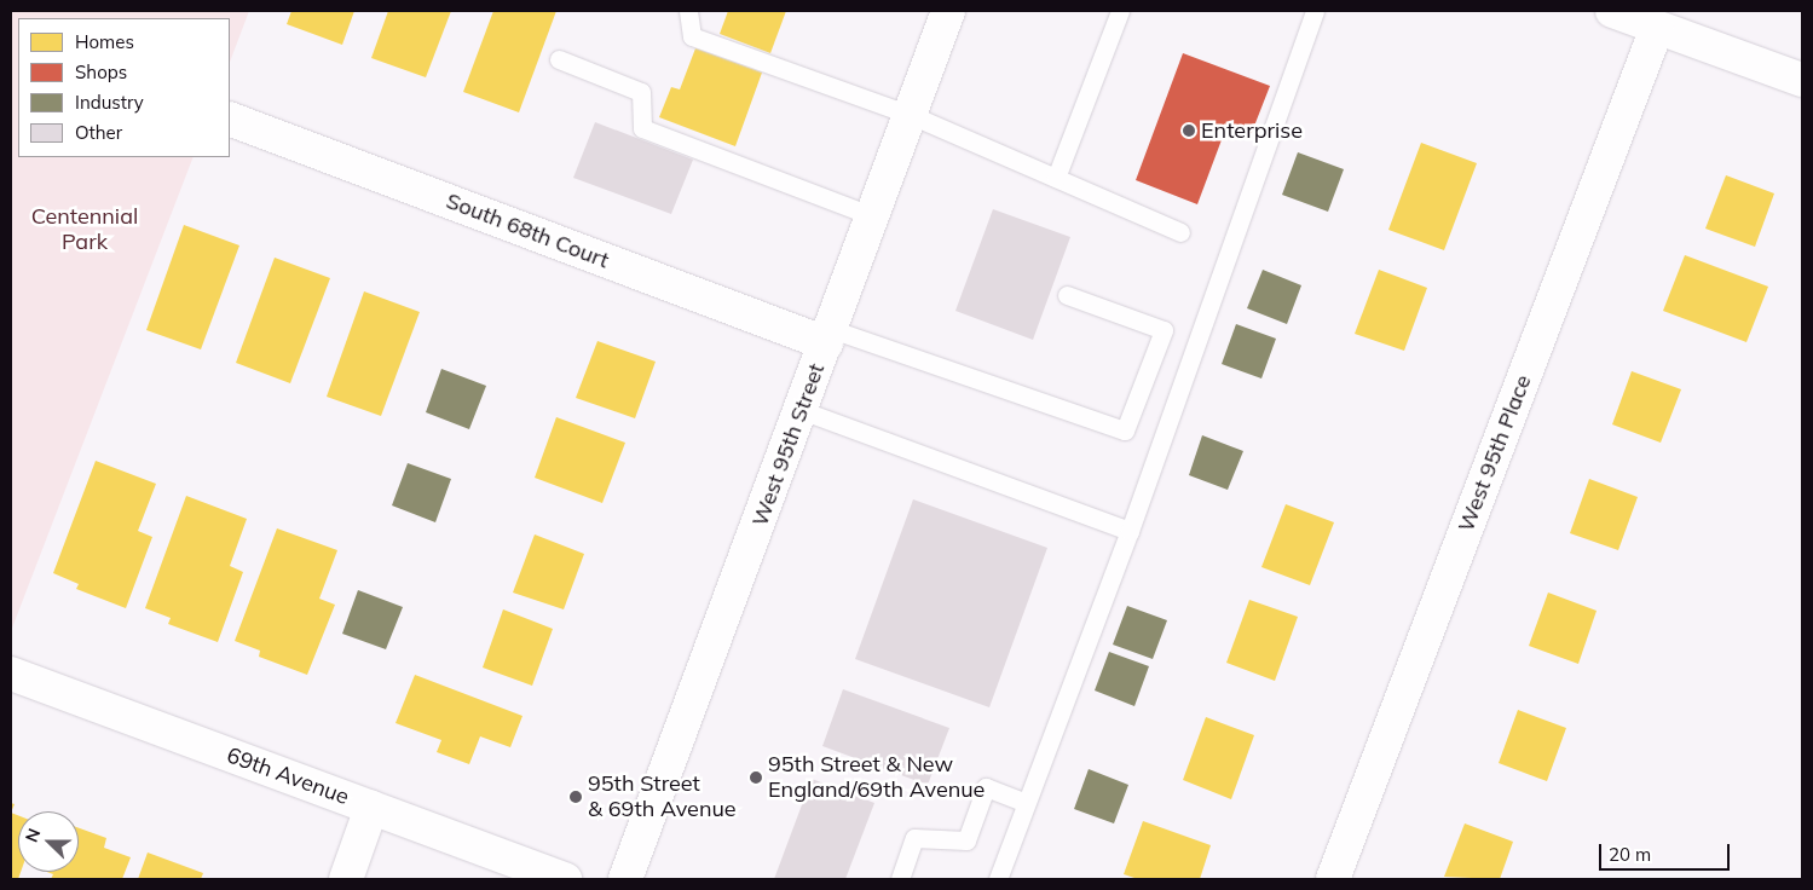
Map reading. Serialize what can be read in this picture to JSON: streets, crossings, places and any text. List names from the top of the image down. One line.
{"streets":{"street":["South 68th Court","West 95th Street","West 95th Place","69th Avenue"]},"crossings":[["South 68th Court","West 95th Street"]],"parks":["Centennial Park"],"places":["Enterprise","95th Street & New England/69th Avenue","95th Street & 69th Avenue"],"legend":["Homes","Shops","Industry","Other"],"scale_bar":"20 m","north":"left"}
